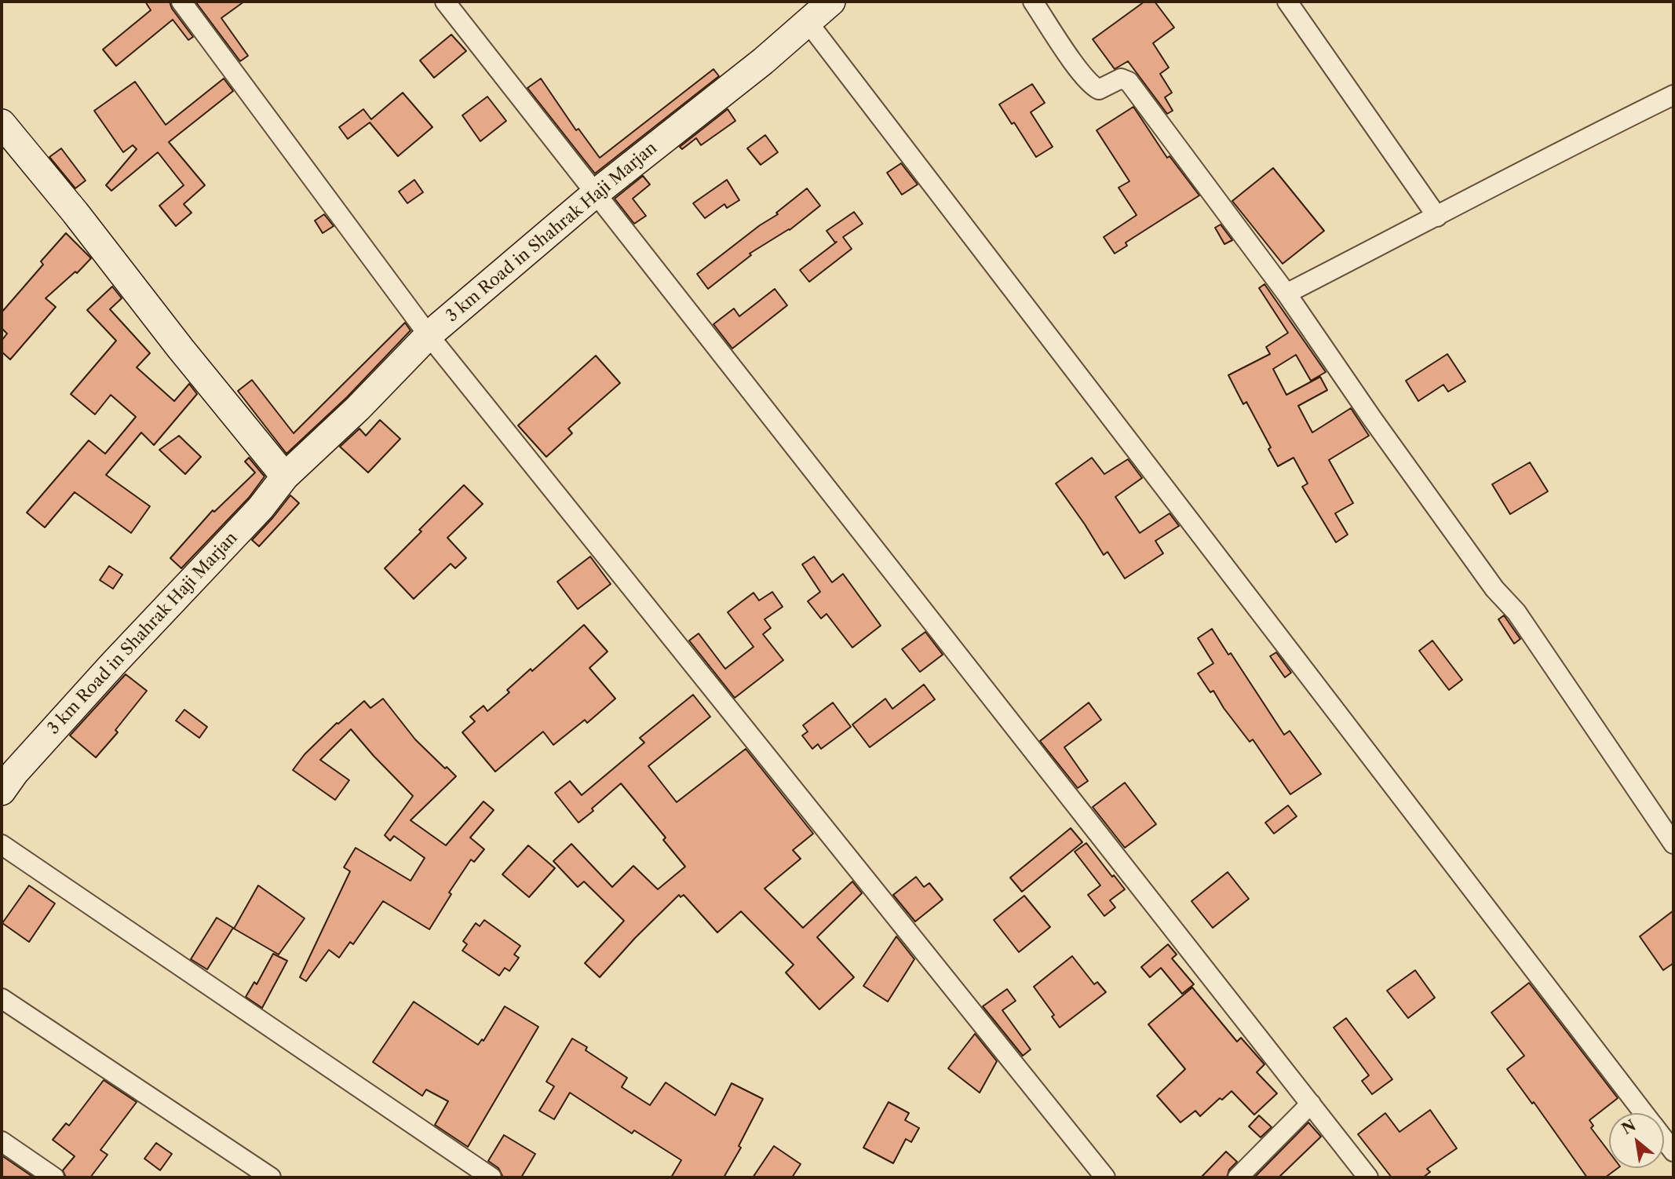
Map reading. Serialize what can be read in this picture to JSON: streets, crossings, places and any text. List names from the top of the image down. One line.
{"streets":{"street":["3 km Road in Shahrak Haji Marjan"]},"north":"top left"}
